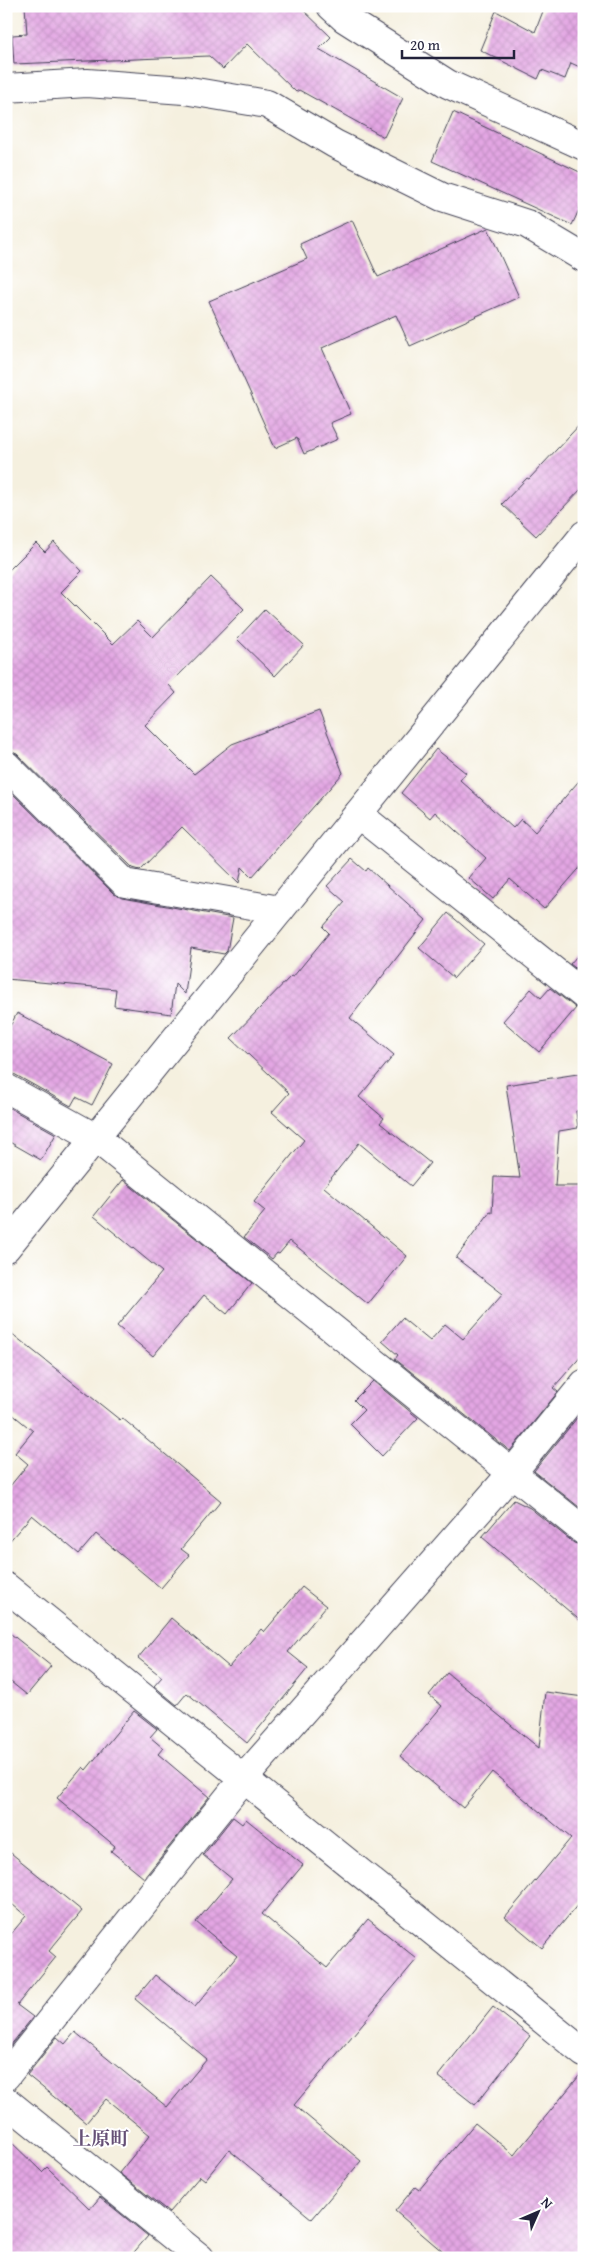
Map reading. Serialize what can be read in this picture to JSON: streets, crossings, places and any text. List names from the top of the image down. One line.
{"districts":["上原町"],"scale_bar":"20 m","north":"top right"}
